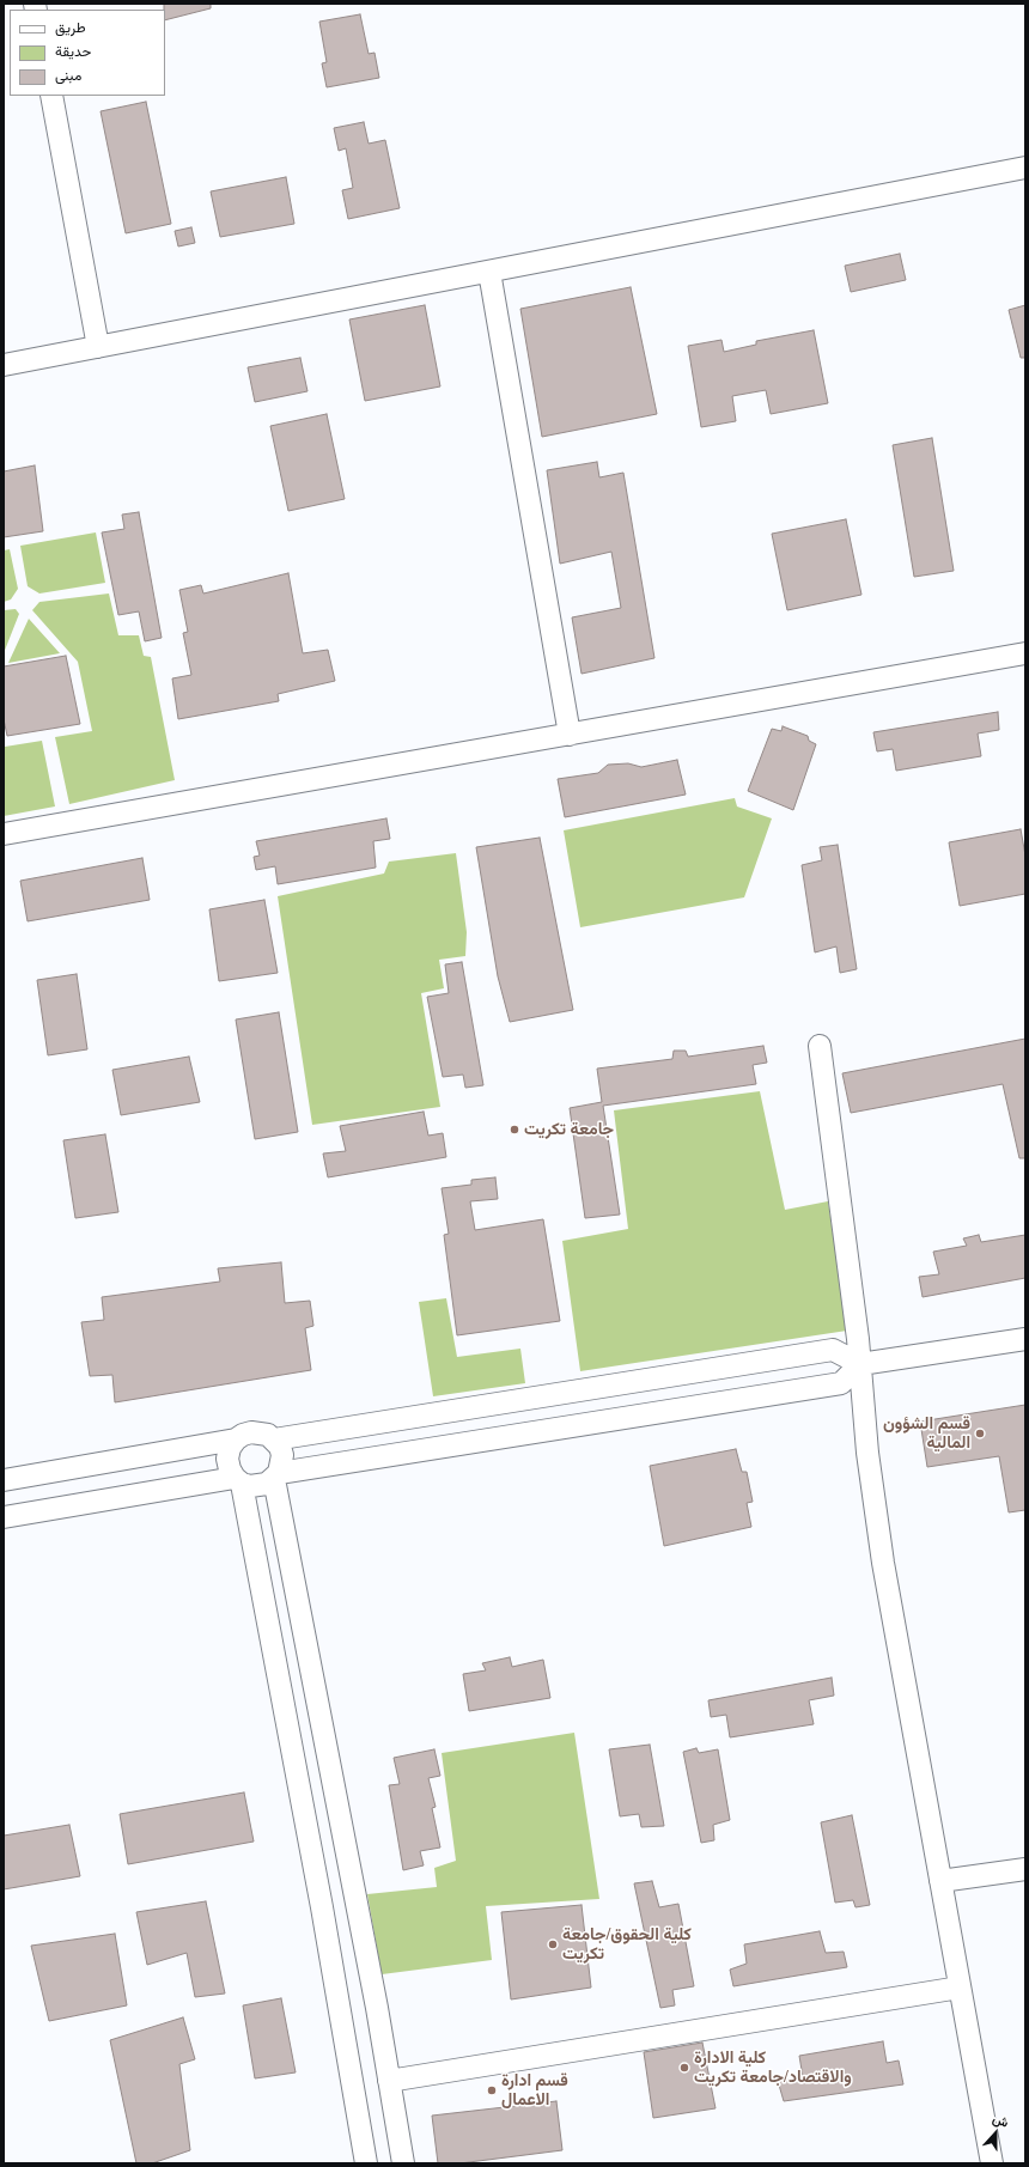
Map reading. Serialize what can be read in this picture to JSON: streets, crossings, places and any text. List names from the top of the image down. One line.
{"places":["جامعة تكريت","قسم الشؤون المالية","كلية الحقوق/جامعة تكريت","كلية الادارة والاقتصاد/جامعة تكريت","قسم ادارة الاعمال"],"legend":["طريق","حديقة","مبنى"],"north":"top"}
